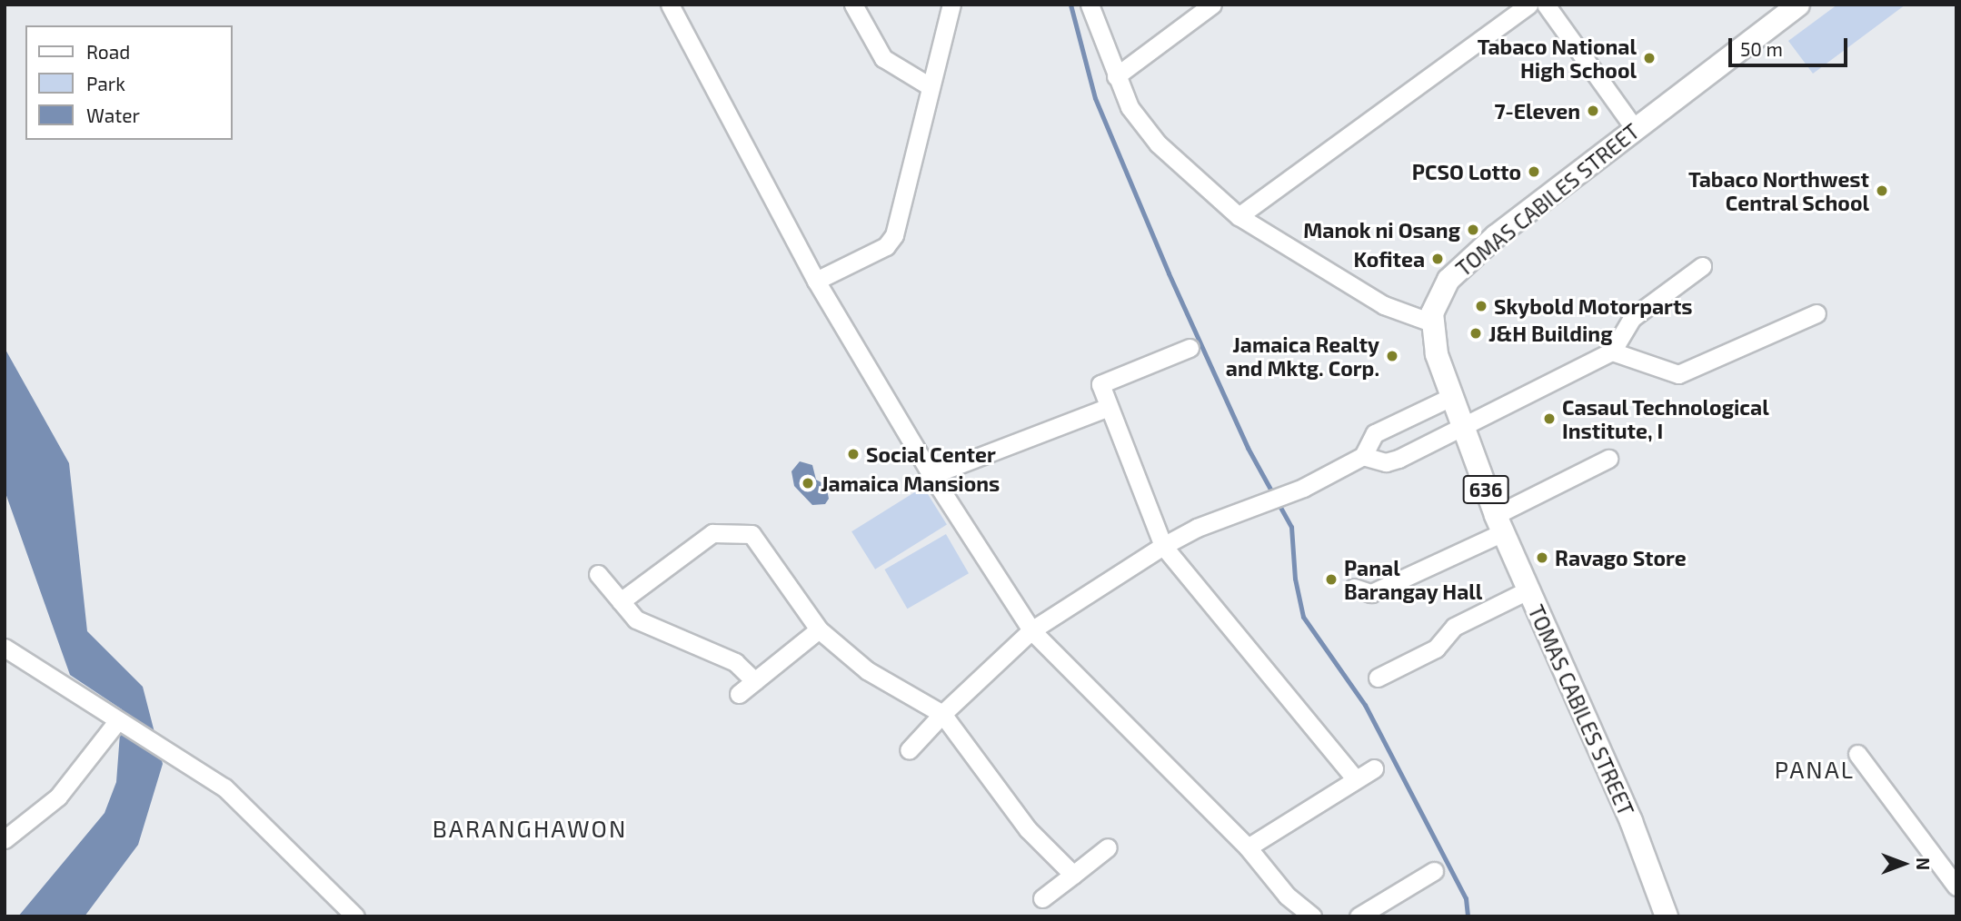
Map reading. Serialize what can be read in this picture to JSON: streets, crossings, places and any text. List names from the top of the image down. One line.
{"streets":{"main road":["TOMAS CABILES STREET","636"]},"districts":["PANAL","BARANGHAWON"],"places":["Tabaco National High School","7-Eleven","PCSO Lotto","Tabaco Northwest Central School","Manok ni Osang","Kofitea","Skybold Motorparts","J&H Building","Jamaica Realty and Mktg. Corp.","Casaul Technological Institute, I","Social Center","Jamaica Mansions","Ravago Store","Panal Barangay Hall"],"legend":["Road","Park","Water"],"scale_bar":"50 m","north":"right"}
